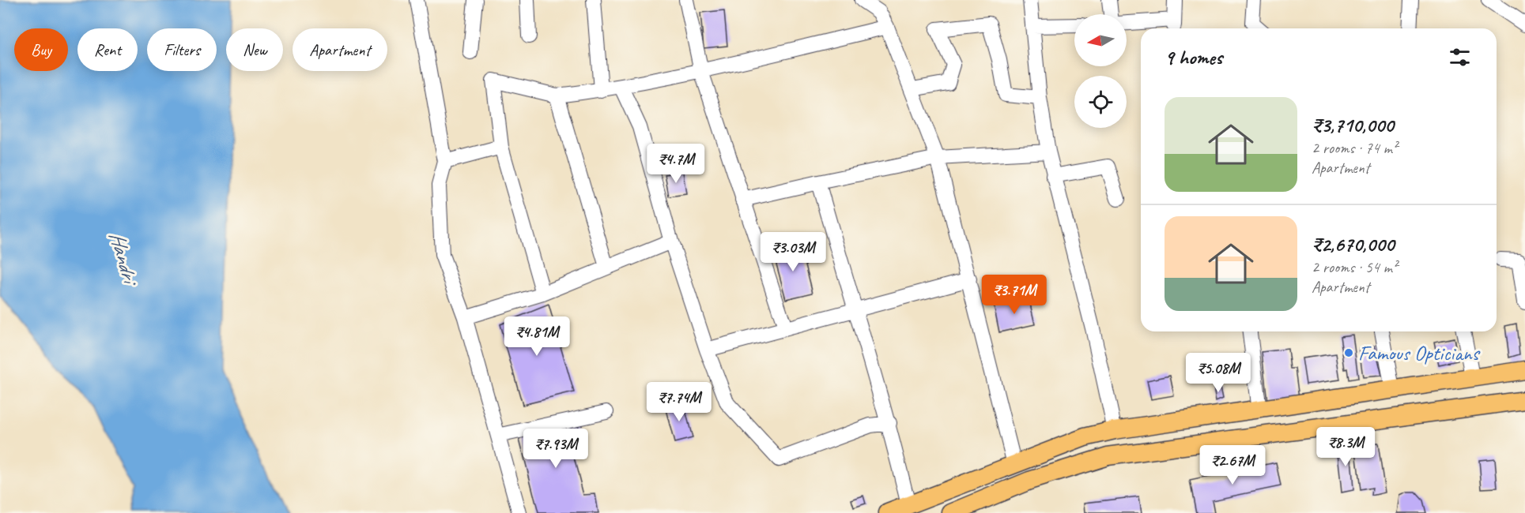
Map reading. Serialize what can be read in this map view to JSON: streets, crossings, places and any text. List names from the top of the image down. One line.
{"water":["Handri"],"places":["Famous Opticians"],"north":"left","page":{"chip":["Buy","Rent","Filters","New","Apartment"],"heading":"9 homes","list":[{"name":"₹3,710,000","note":"2 rooms · 74 m² · Apartment"},{"name":"₹2,670,000","note":"2 rooms · 54 m² · Apartment"}],"price":["₹4.7M","₹3.03M","₹3.71M","₹4.81M","₹5.08M","₹7.74M","₹8.3M","₹7.93M","₹2.67M"]}}
